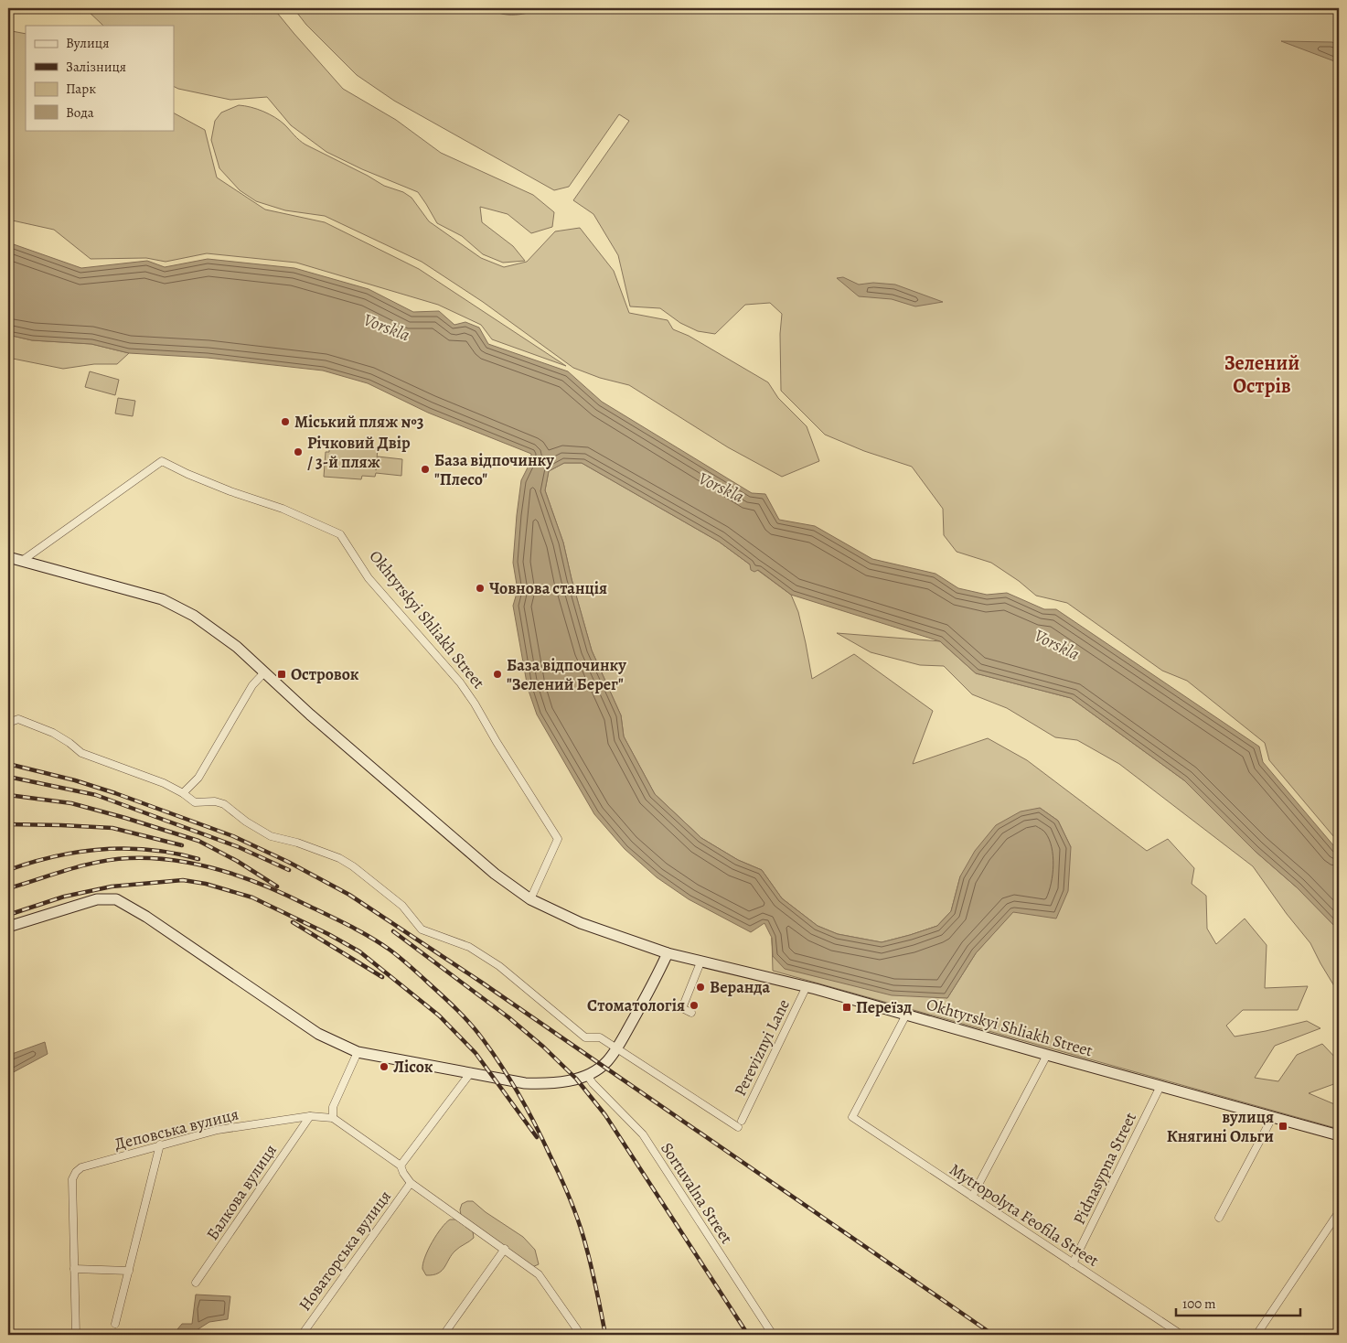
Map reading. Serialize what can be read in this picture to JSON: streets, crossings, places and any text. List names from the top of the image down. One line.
{"streets":{"main road":["Okhtyrskyi Shliakh Street"],"street":["Pereviznyi Lane","Деповська вулиця","Pidnasypna Street","Балкова вулиця","Sortuvalna Street","Mytropolyta Feofila Street","Новаторська вулиця"]},"crossings":[["Okhtyrskyi Shliakh Street","Pereviznyi Lane"],["Okhtyrskyi Shliakh Street","Pidnasypna Street"],["Okhtyrskyi Shliakh Street","Mytropolyta Feofila Street"],["Деповська вулиця","Балкова вулиця"],["Pidnasypna Street","Mytropolyta Feofila Street"]],"districts":["Зелений Острів"],"water":["Vorskla"],"places":{"other":["Міський пляж №3","Річковий Двір / 3-й пляж","База відпочинку \"Плесо\"","Човнова станція","База відпочинку \"Зелений Берег\"","Веранда","Стоматологія","Лісок"],"transit":["Островок","Переїзд","вулиця Княгині Ольги"]},"legend":["Вулиця","Залізниця","Парк","Вода"],"scale_bar":"100 m"}
